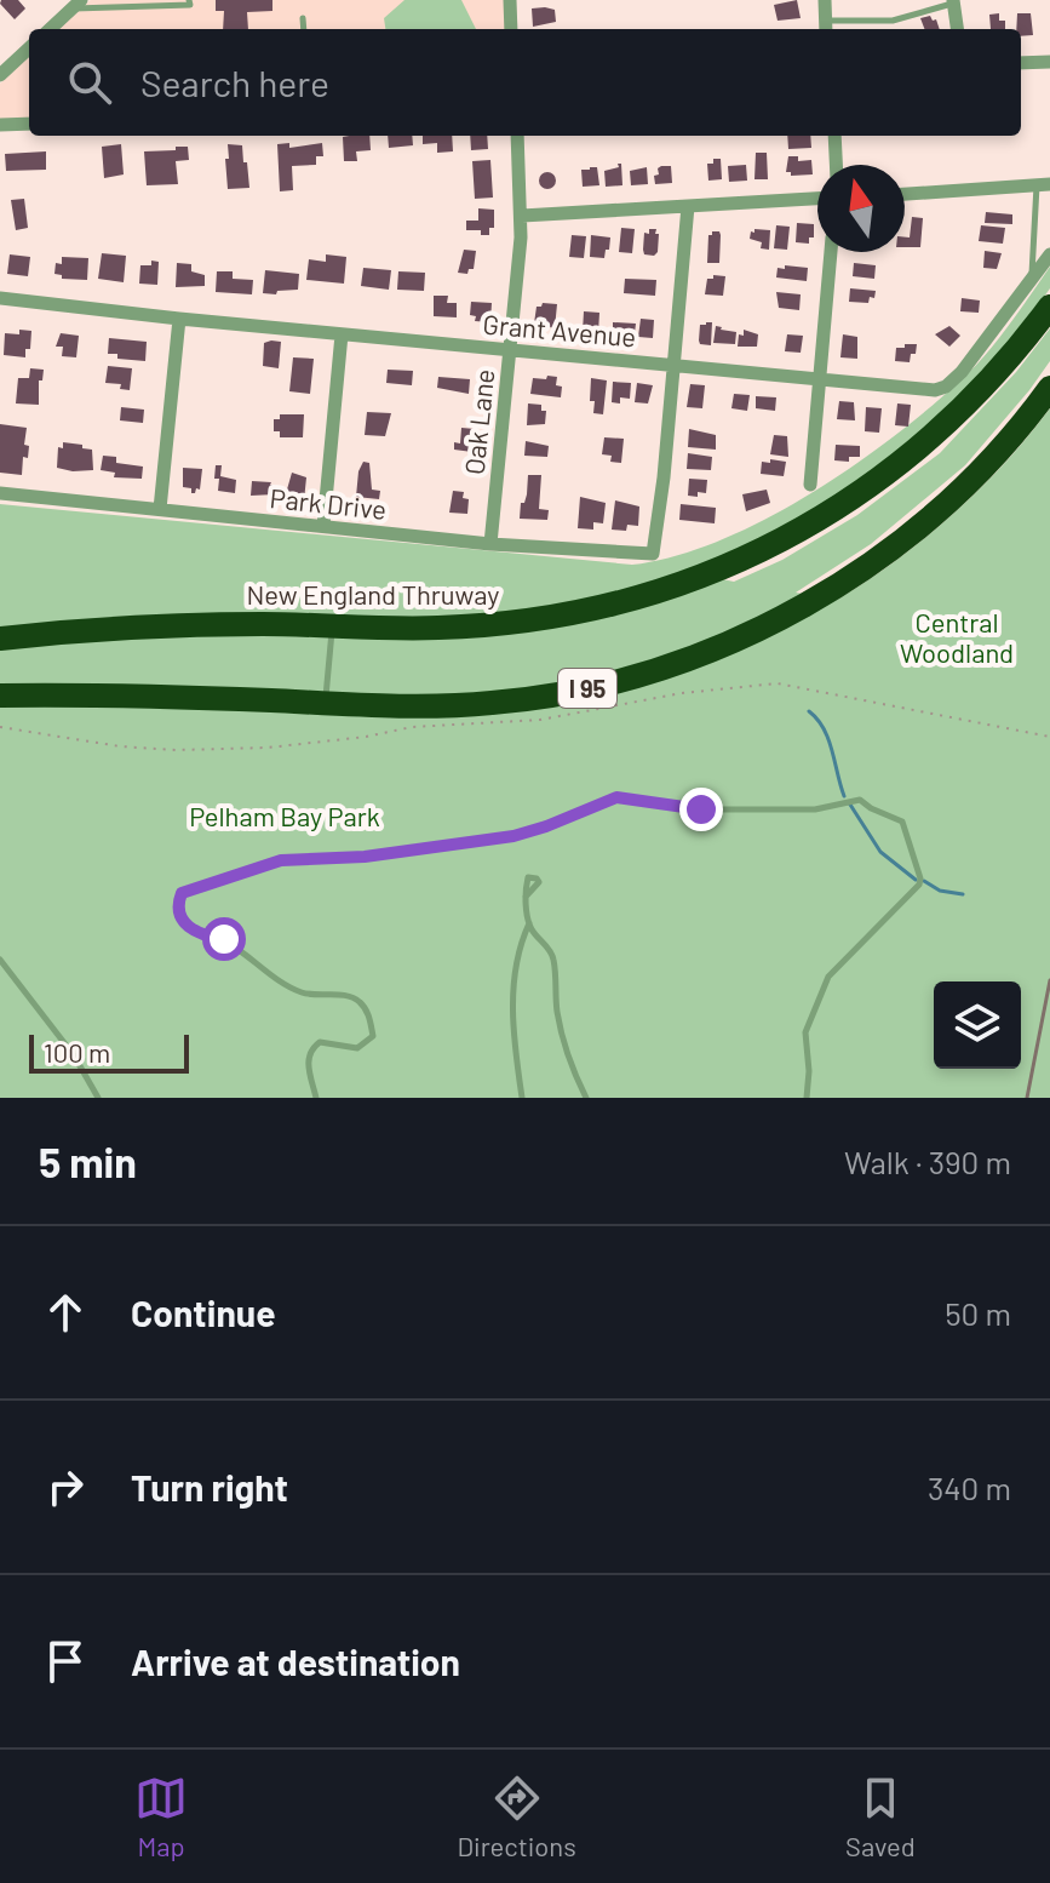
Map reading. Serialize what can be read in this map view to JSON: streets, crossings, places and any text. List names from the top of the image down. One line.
{"streets":{"highway":["New England Thruway","I 95"],"street":["Grant Avenue","Oak Lane","Park Drive"]},"crossings":[["Grant Avenue","Oak Lane"],["Grant Avenue","Park Drive"],["Oak Lane","Park Drive"]],"parks":["Central Woodland","Pelham Bay Park"],"scale_bar":"100 m","north":"top","page":{"search":"Search here","scale":"100 m","heading":["5 min","Walk · 390 m"],"list":[["Continue","50 m"],["Turn right","340 m"],"Arrive at destination"],"nav":["Map","Directions","Saved"]}}
